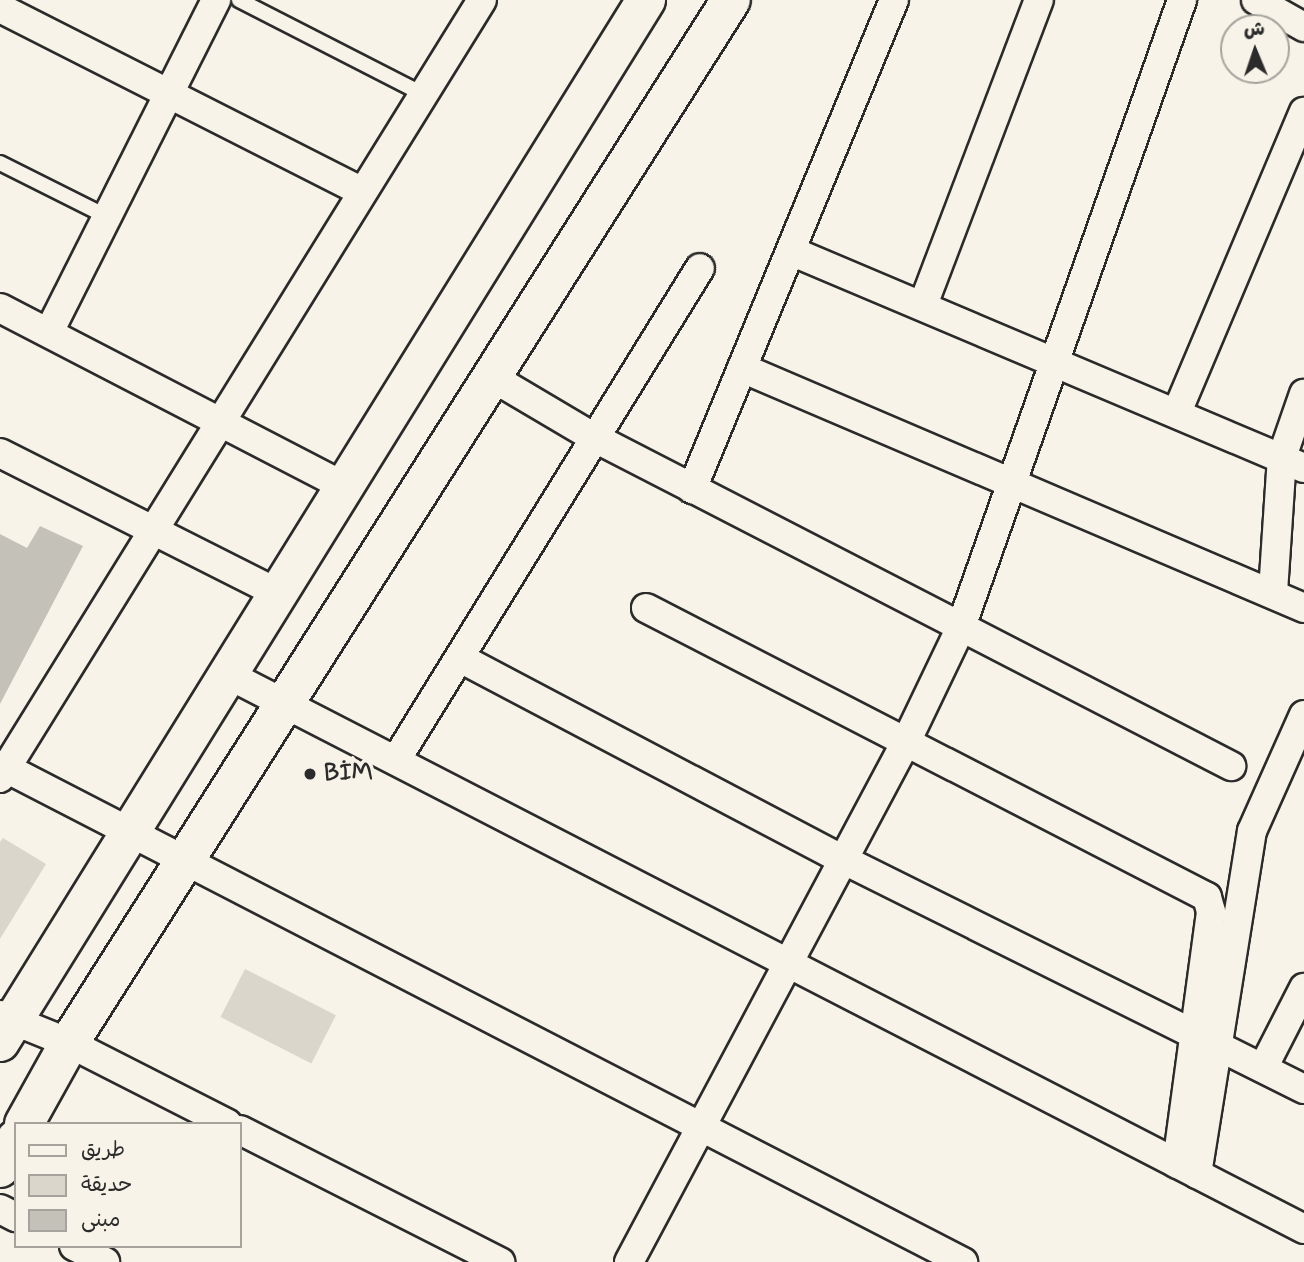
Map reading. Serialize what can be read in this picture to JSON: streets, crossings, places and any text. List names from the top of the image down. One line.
{"places":["BİM"],"legend":["طريق","حديقة","مبنى"],"north":"top"}
